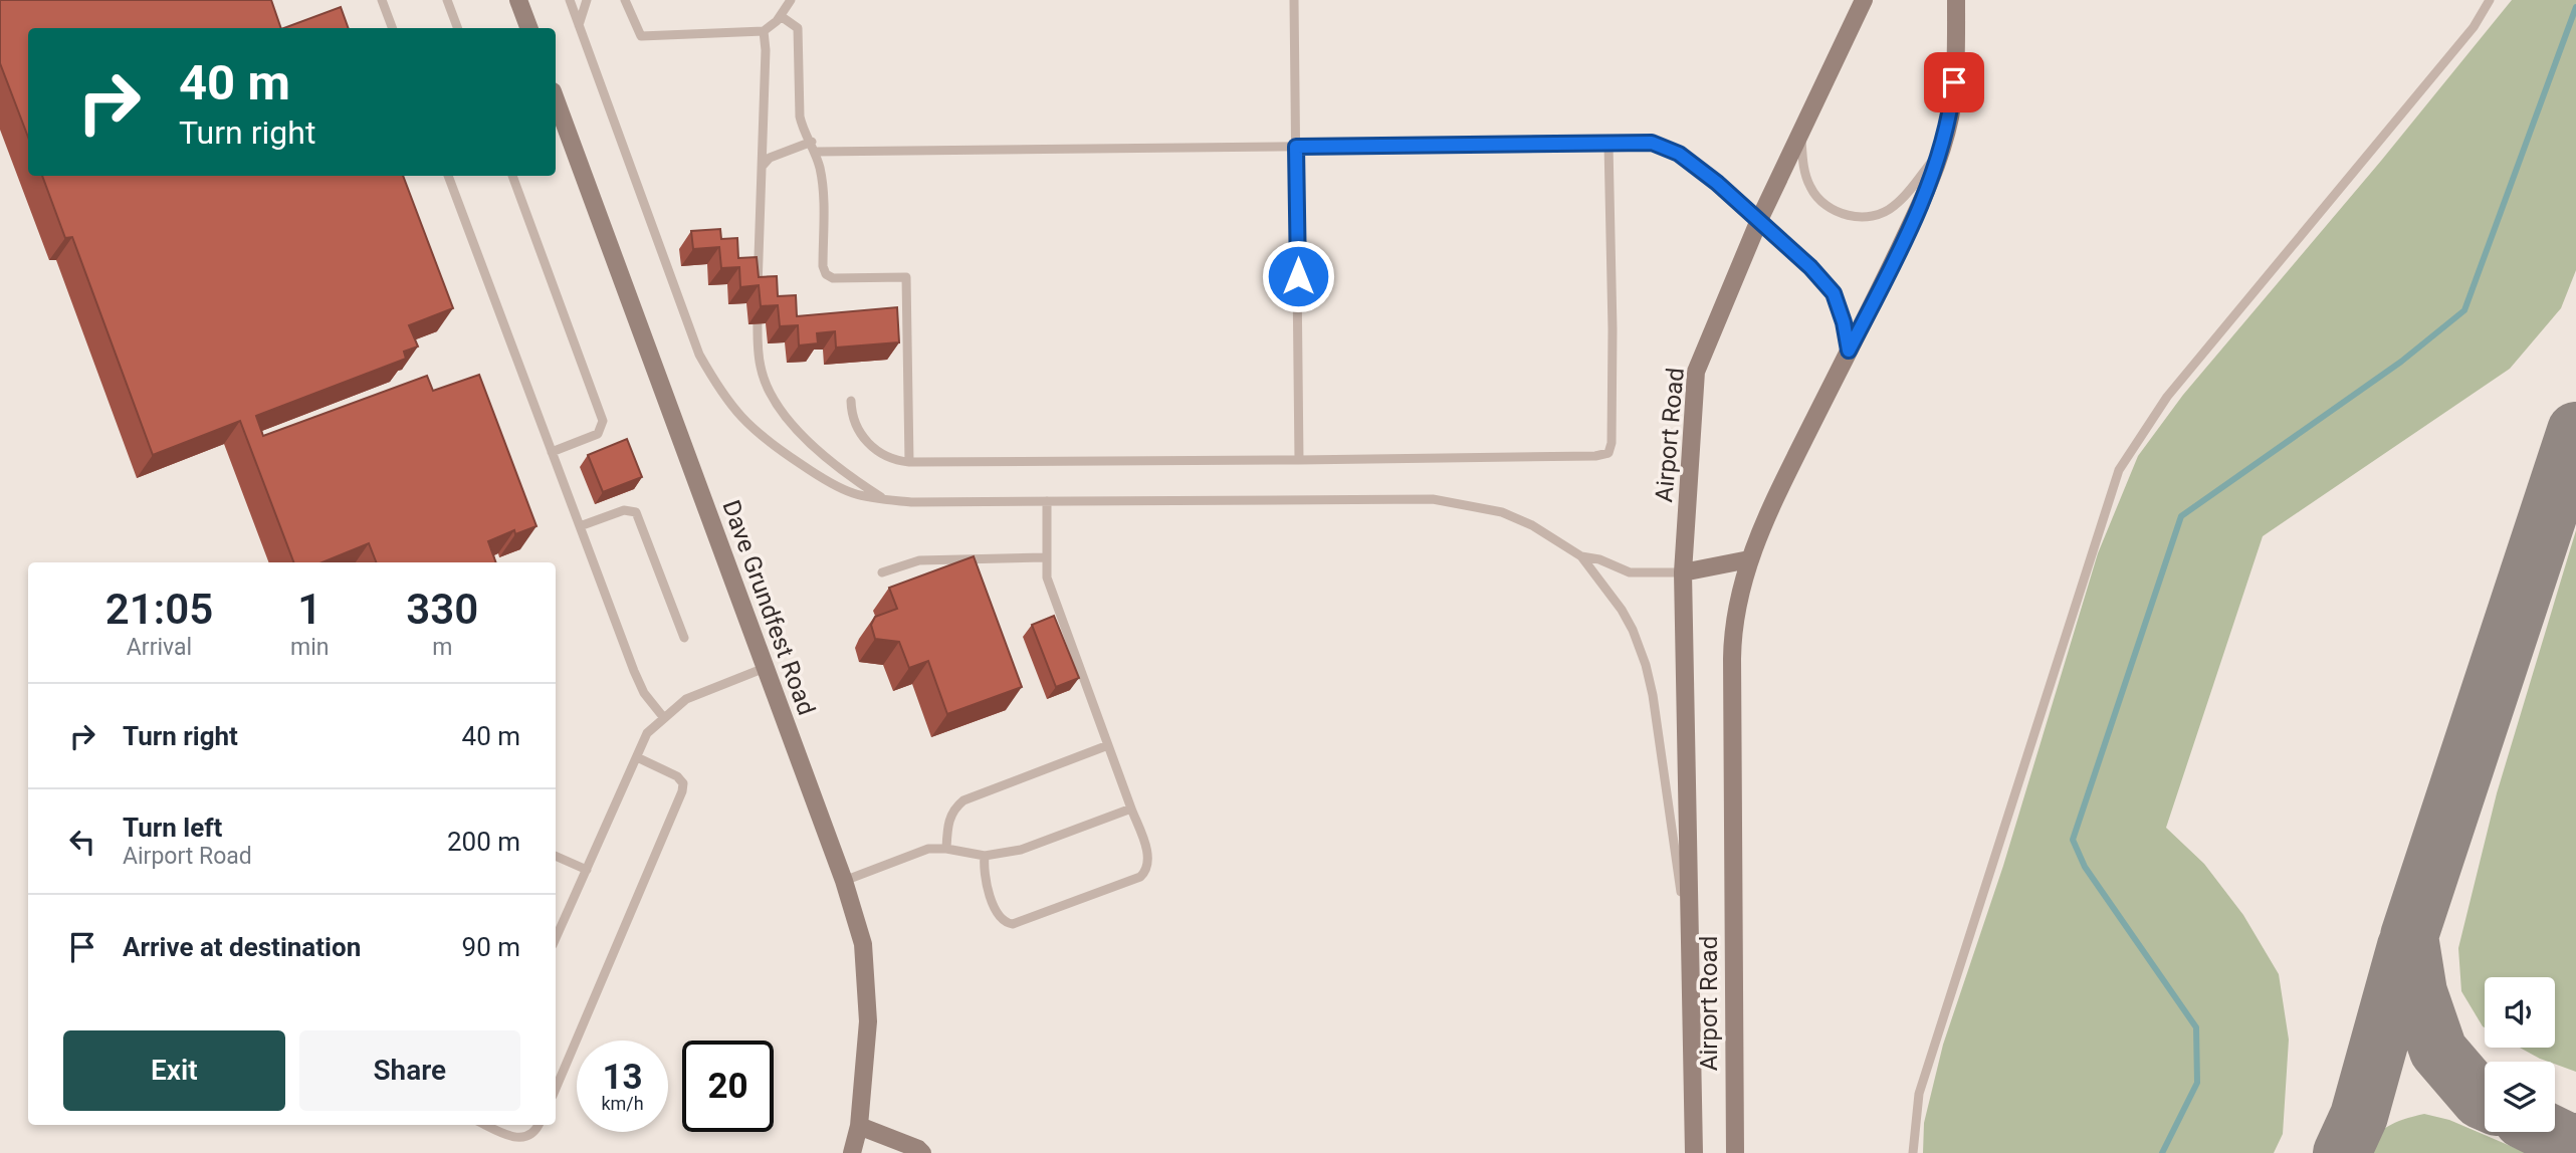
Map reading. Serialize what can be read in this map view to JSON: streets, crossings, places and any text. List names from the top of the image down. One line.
{"streets":{"main road":["Airport Road","Dave Grundfest Road"]},"page":{"turn":["40 m","Turn right"],"eta":["21:05","Arrival","1","min","330","m"],"list":[{"name":"Turn right","value":"40 m"},{"name":"Turn left","note":"Airport Road","value":"200 m"},{"name":"Arrive at destination","value":"90 m"}],"buttons":["Exit","Share"],"speed":"13 km/h","limit":"20"}}
